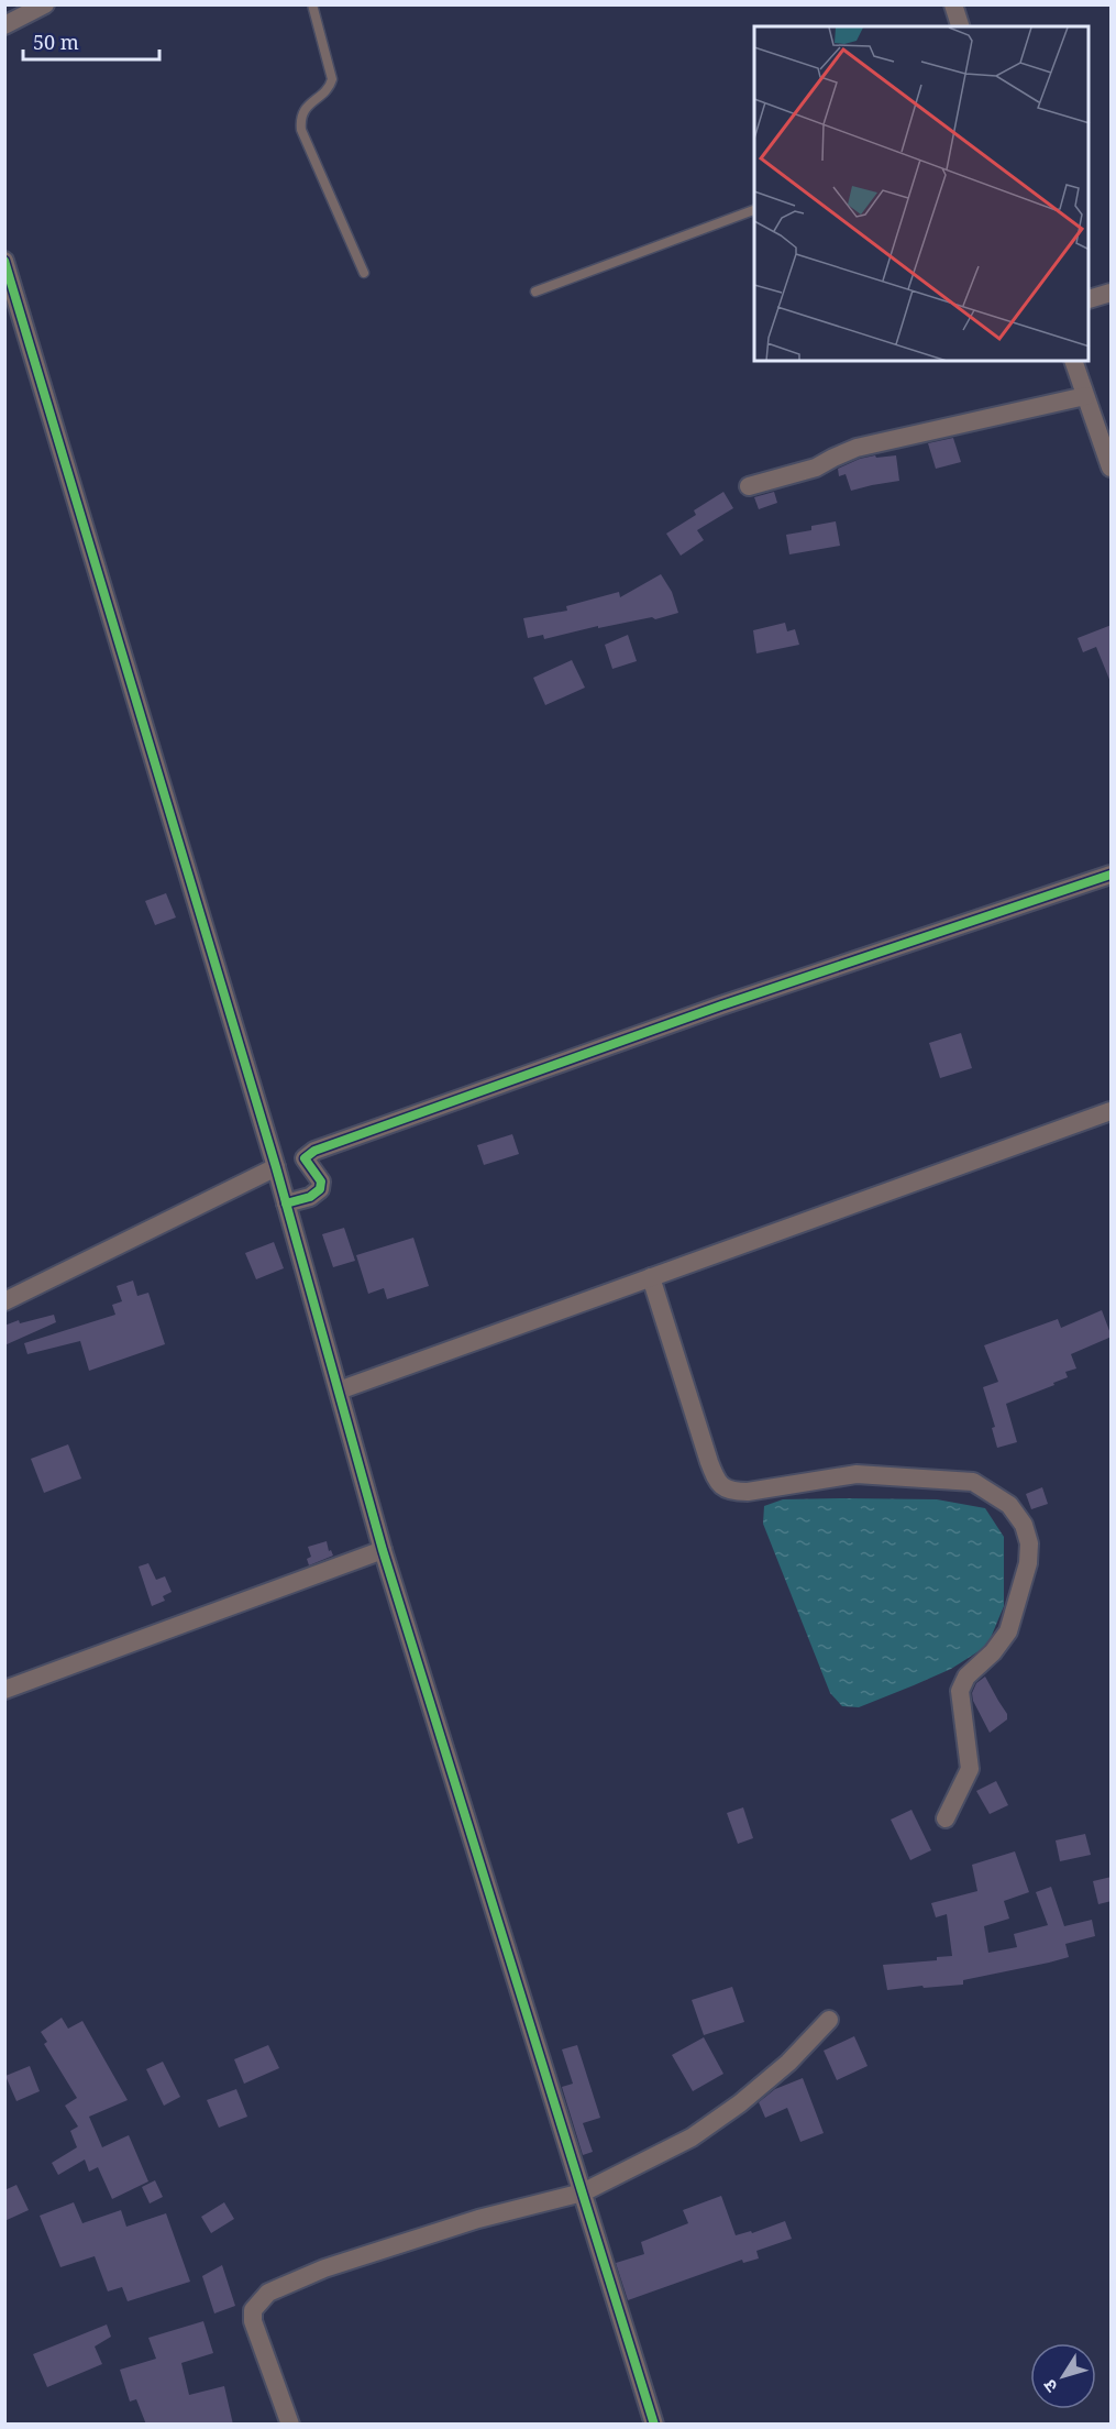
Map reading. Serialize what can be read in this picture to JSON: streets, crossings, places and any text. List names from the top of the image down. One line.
{"scale_bar":"50 m","north":"bottom left"}
